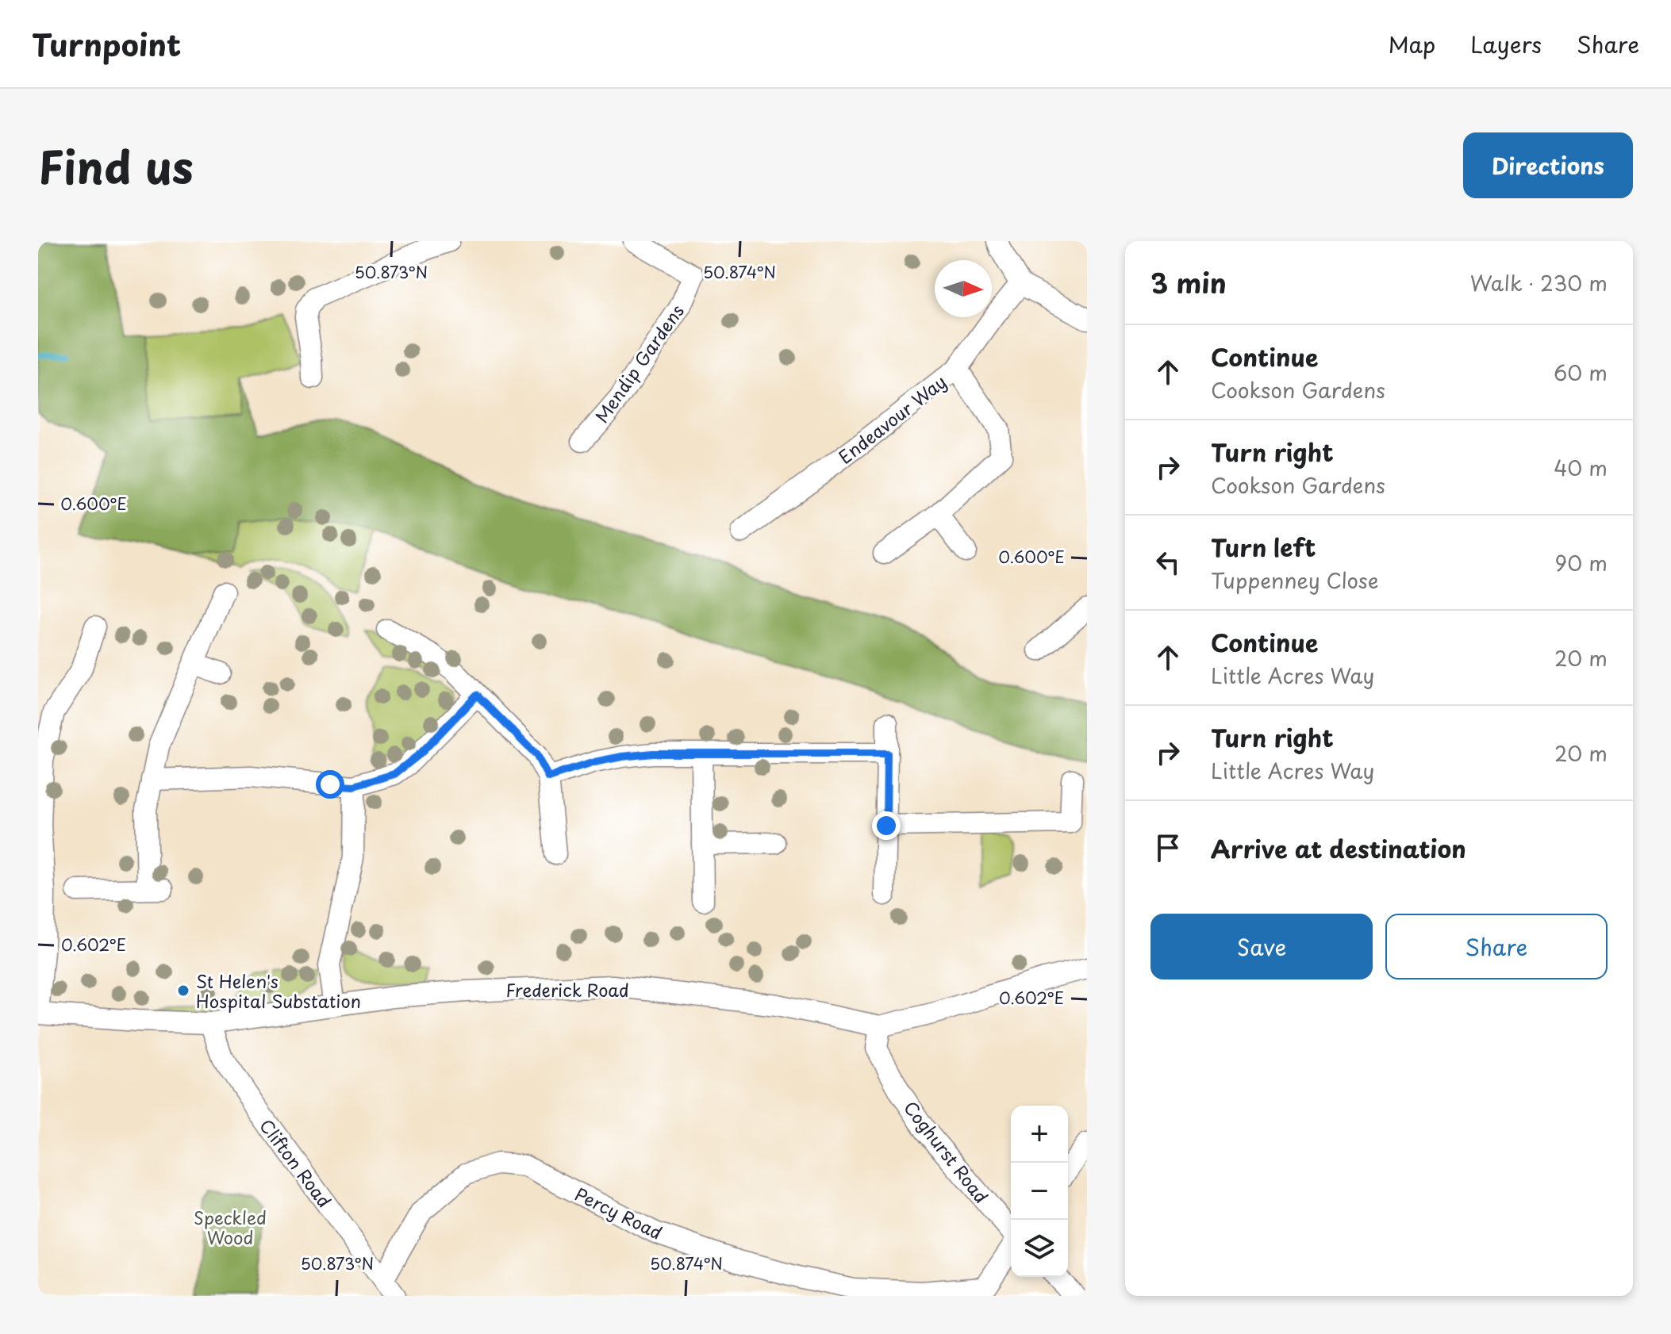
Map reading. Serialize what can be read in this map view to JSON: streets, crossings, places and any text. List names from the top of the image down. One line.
{"streets":{"street":["Mendip Gardens","Endeavour Way","Frederick Road","Coghurst Road","Clifton Road","Percy Road"]},"crossings":[["Frederick Road","Coghurst Road"],["Frederick Road","Clifton Road"],["Clifton Road","Percy Road"]],"parks":["Speckled Wood"],"places":["St Helen's Hospital Substation"],"north":"right","page":{"header":"Turnpoint","nav":["Map","Layers","Share"],"title":"Find us","buttons":["Directions",["Save","Share"]],"heading":["3 min","Walk · 230 m"],"list":[["Continue","Cookson Gardens","60 m"],["Turn right","Cookson Gardens","40 m"],["Turn left","Tuppenney Close","90 m"],["Continue","Little Acres Way","20 m"],["Turn right","Little Acres Way","20 m"],"Arrive at destination"],"map_buttons":["+","−"]},"coordinates":["50.873°N","50.874°N","0.600°E","0.602°E"]}
